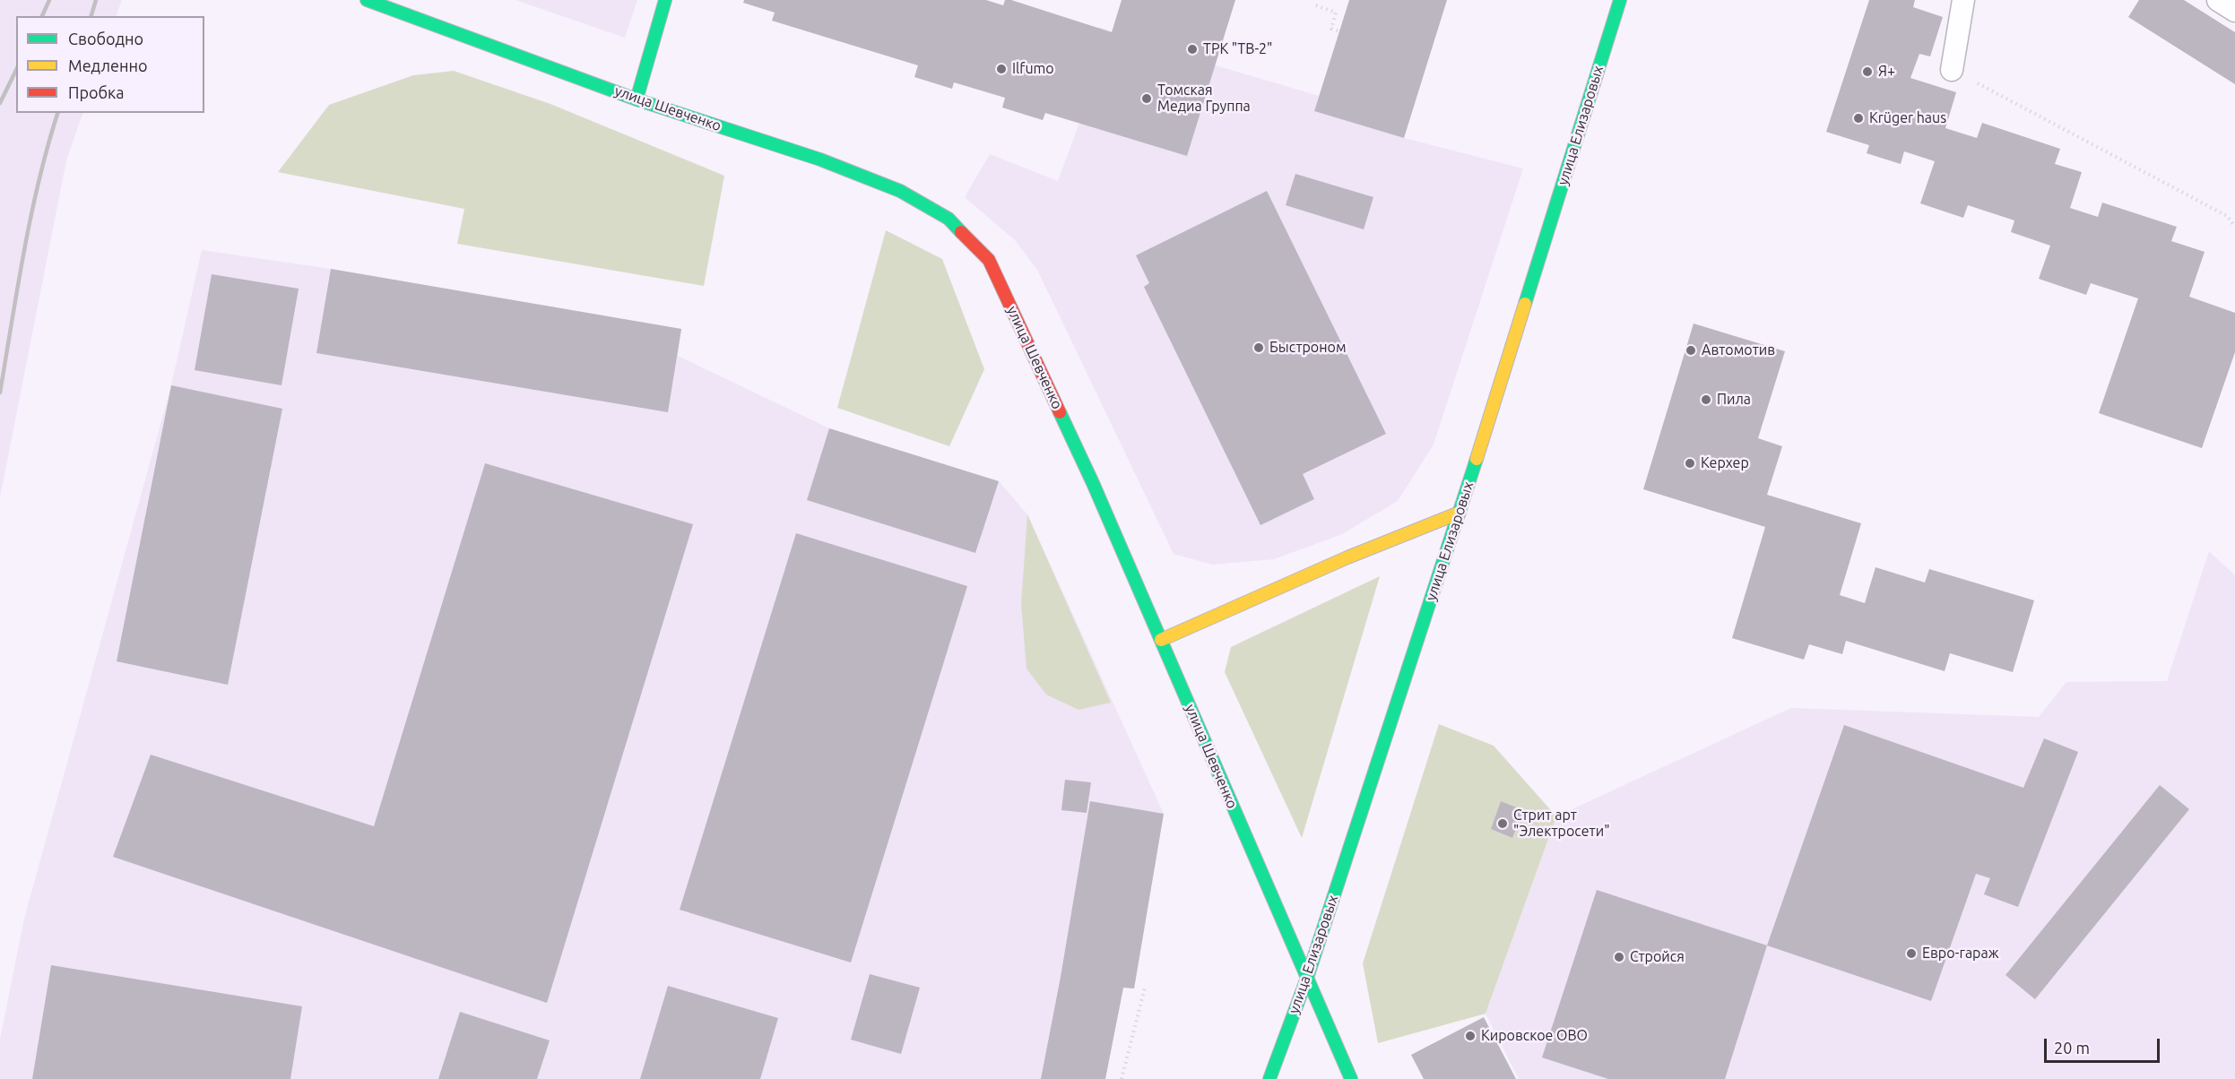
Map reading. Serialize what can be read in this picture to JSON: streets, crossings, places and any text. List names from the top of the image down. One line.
{"streets":{"street":["улица Шевченко","улица Елизаровых"]},"crossings":[["улица Шевченко","улица Елизаровых"]],"places":["ТРК \"ТВ-2\"","Ilfumo","Я+","Томская Медиа Группа","Krüger haus","Быстроном","Автомотив","Пила","Керхер","Стрит арт \"Электросети\"","Евро-гараж","Стройся","Кировское ОВО"],"legend":["Свободно","Медленно","Пробка"],"scale_bar":"20 m"}
